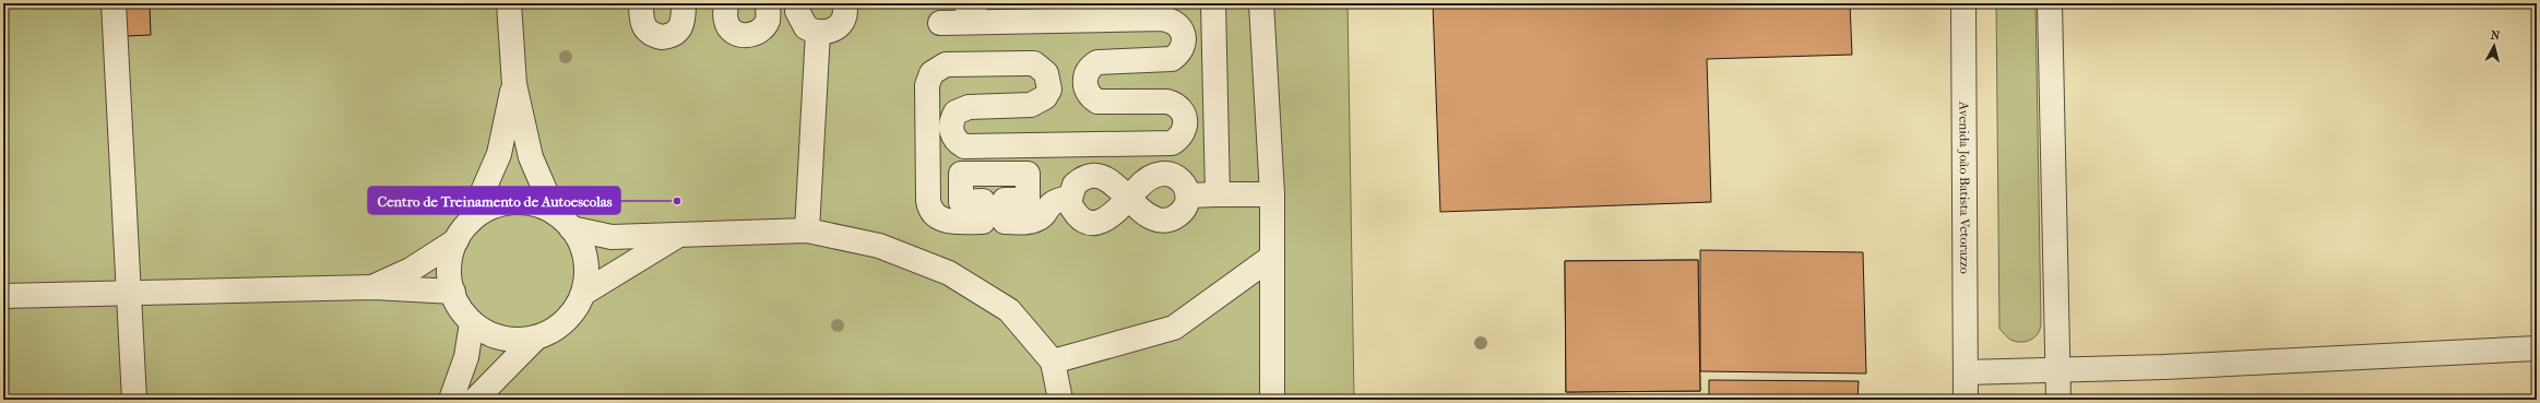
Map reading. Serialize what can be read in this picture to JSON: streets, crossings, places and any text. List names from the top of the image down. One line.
{"streets":{"street":["Avenida João Batista Vetorazzo"]},"places":["Centro de Treinamento de Autoescolas"],"north":"top"}
